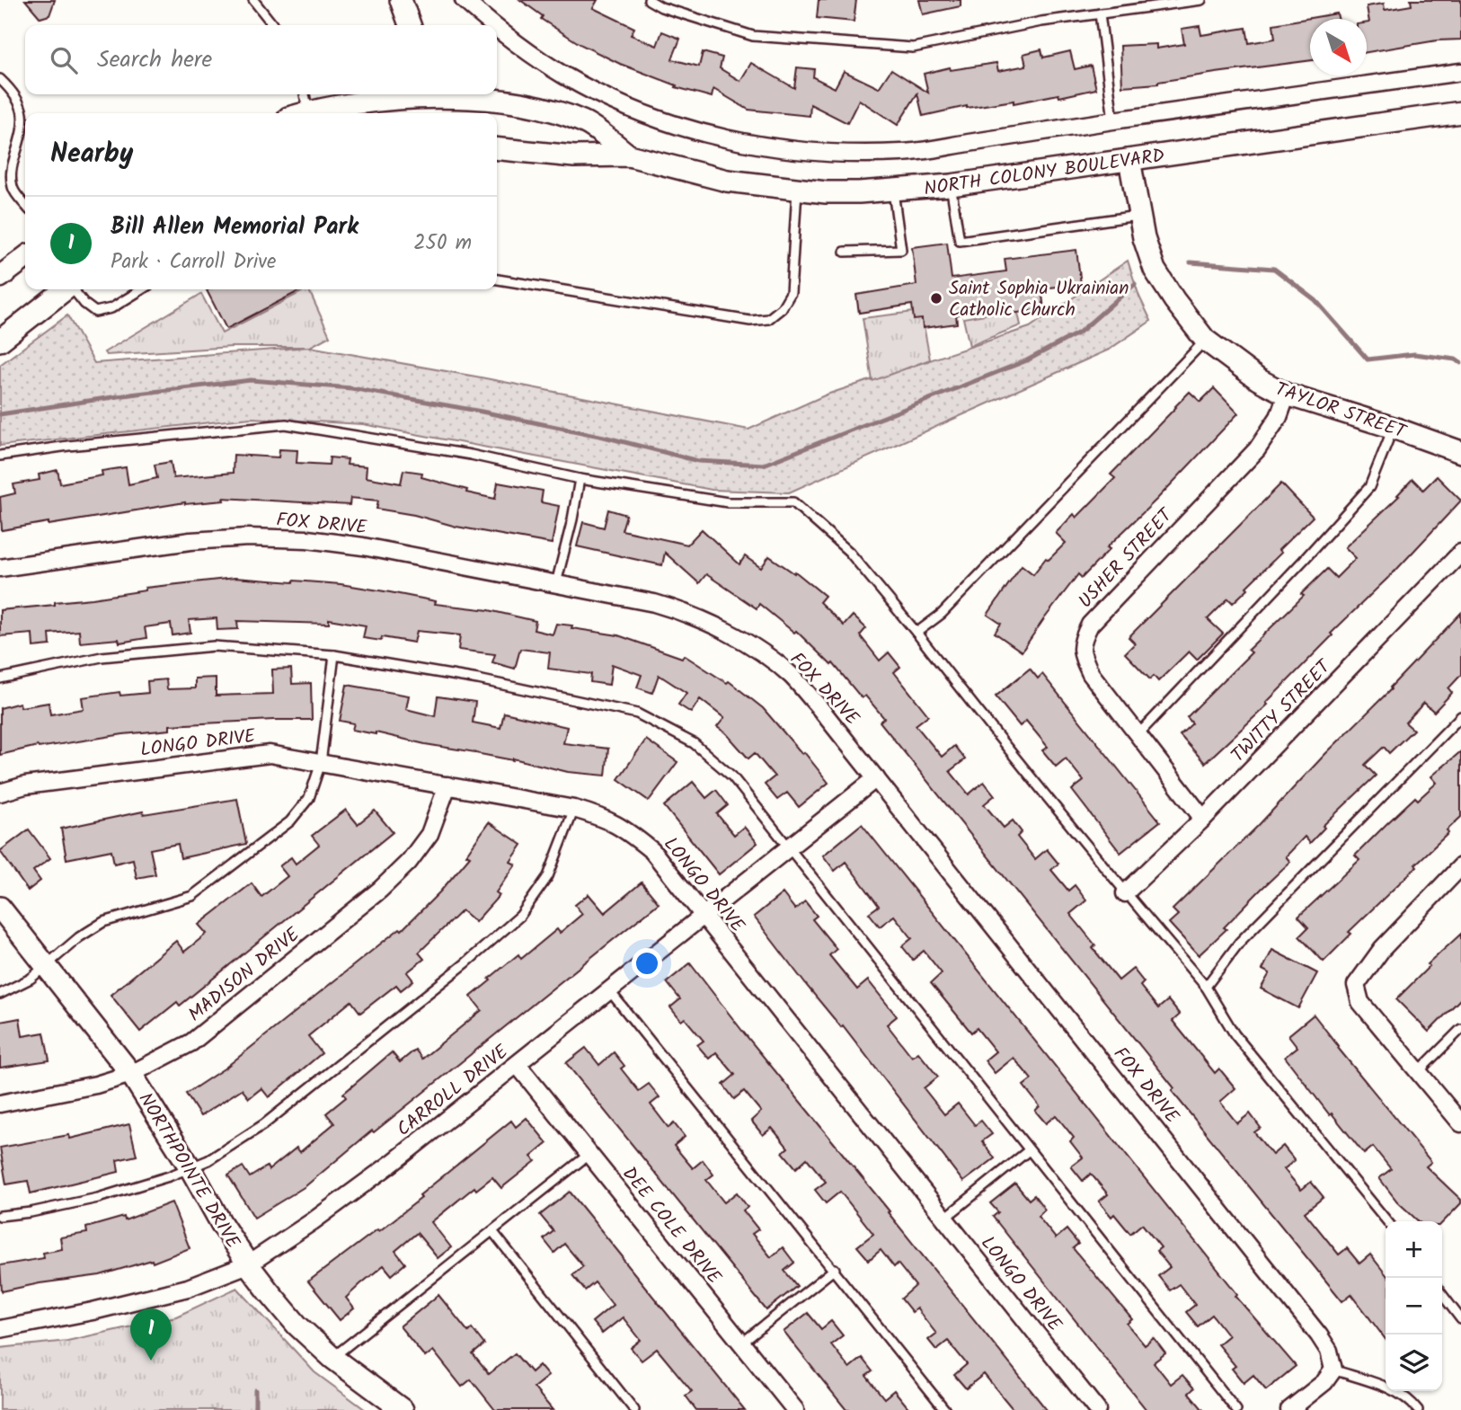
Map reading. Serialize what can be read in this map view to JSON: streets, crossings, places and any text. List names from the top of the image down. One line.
{"streets":{"street":["NORTH COLONY BOULEVARD","TAYLOR STREET","FOX DRIVE","USHER STREET","TWITTY STREET","LONGO DRIVE","MADISON DRIVE","CARROLL DRIVE","NORTHPOINTE DRIVE","DEE COLE DRIVE"]},"crossings":[["NORTH COLONY BOULEVARD","TAYLOR STREET"],["TAYLOR STREET","USHER STREET"],["FOX DRIVE","CARROLL DRIVE"],["USHER STREET","TWITTY STREET"],["LONGO DRIVE","MADISON DRIVE"],["LONGO DRIVE","CARROLL DRIVE"],["MADISON DRIVE","NORTHPOINTE DRIVE"],["CARROLL DRIVE","NORTHPOINTE DRIVE"],["CARROLL DRIVE","DEE COLE DRIVE"]],"places":["Saint Sophia Ukrainian Catholic Church"],"north":"bottom right","page":{"search":"Search here","heading":"Nearby","list":[{"mark":"1","name":"Bill Allen Memorial Park","note":"Park · Carroll Drive","value":"250 m"}],"map_buttons":["+","−"],"pins":"1"}}
